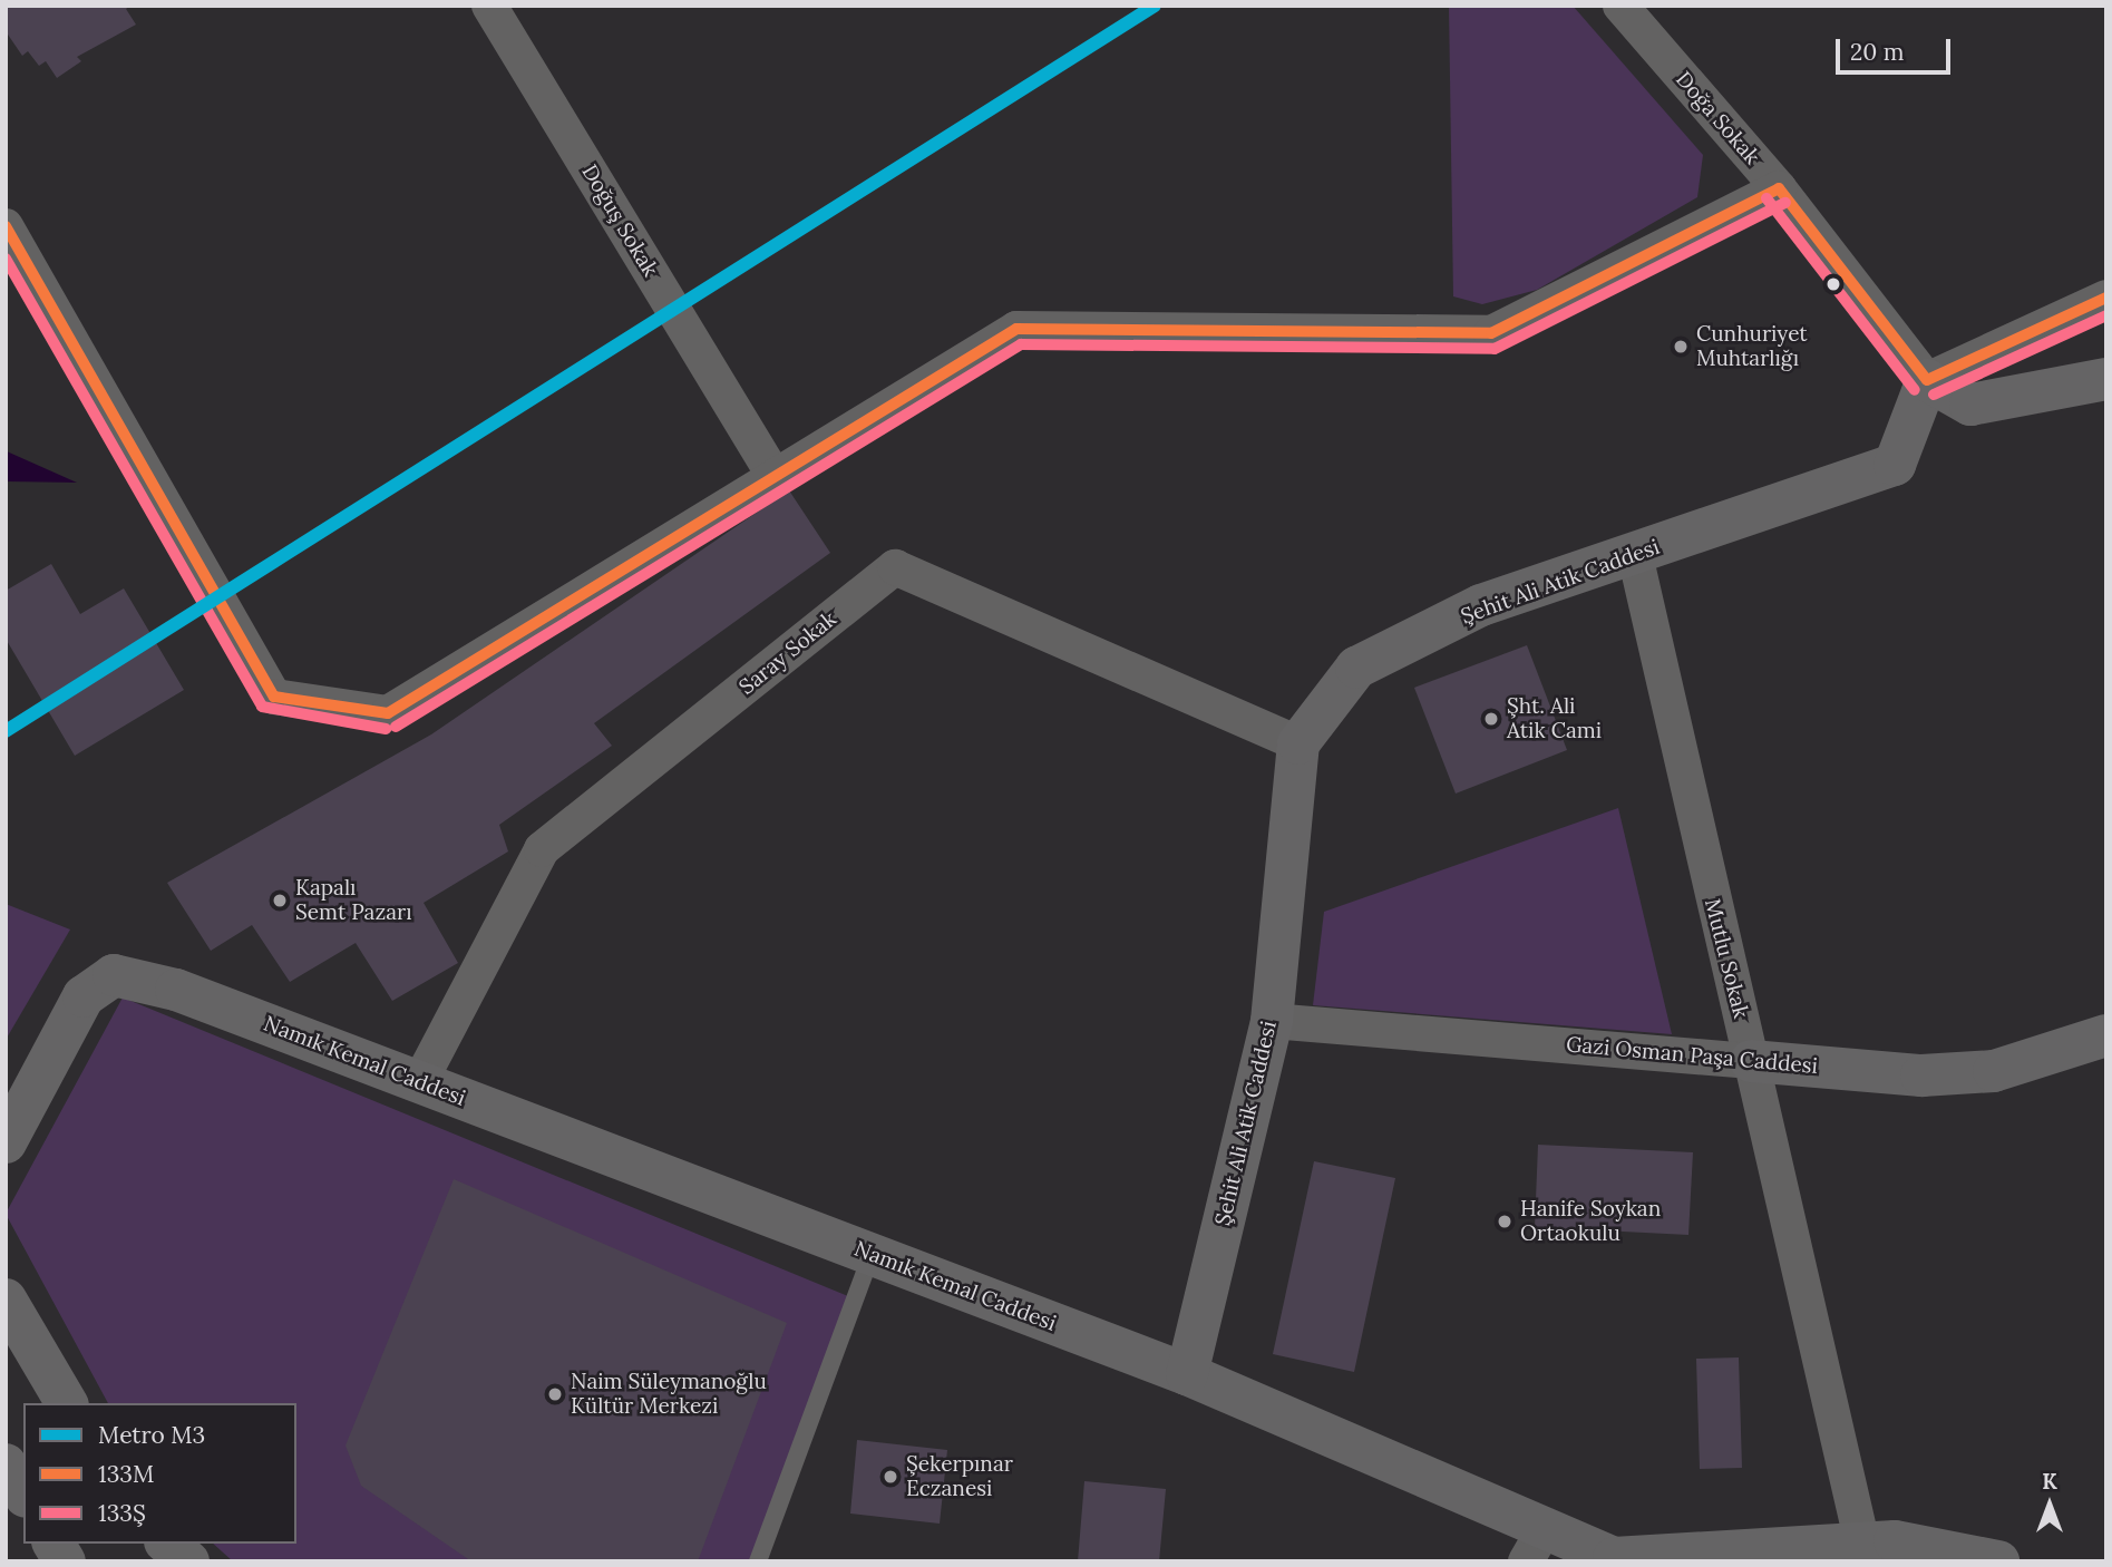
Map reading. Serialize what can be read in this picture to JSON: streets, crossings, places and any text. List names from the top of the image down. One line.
{"streets":{"street":["Doğa Sokak","Doğuş Sokak","Şehit Ali Atik Caddesi","Saray Sokak","Mutlu Sokak","Gazi Osman Paşa Caddesi","Namık Kemal Caddesi"]},"crossings":[["Doğa Sokak","Şehit Ali Atik Caddesi"],["Şehit Ali Atik Caddesi","Saray Sokak"],["Şehit Ali Atik Caddesi","Mutlu Sokak"],["Şehit Ali Atik Caddesi","Gazi Osman Paşa Caddesi"],["Şehit Ali Atik Caddesi","Namık Kemal Caddesi"],["Saray Sokak","Namık Kemal Caddesi"],["Mutlu Sokak","Gazi Osman Paşa Caddesi"],["Mutlu Sokak","Namık Kemal Caddesi"]],"places":["Cunhuriyet Muhtarlığı","Şht. Ali Atik Cami","Kapalı Semt Pazarı","Hanife Soykan Ortaokulu","Naim Süleymanoğlu Kültür Merkezi","Şekerpınar Eczanesi"],"lines":["metro line M3","transit line 133M","transit line 133Ş"],"legend":["Metro M3","133M","133Ş"],"scale_bar":"20 m","north":"top"}
